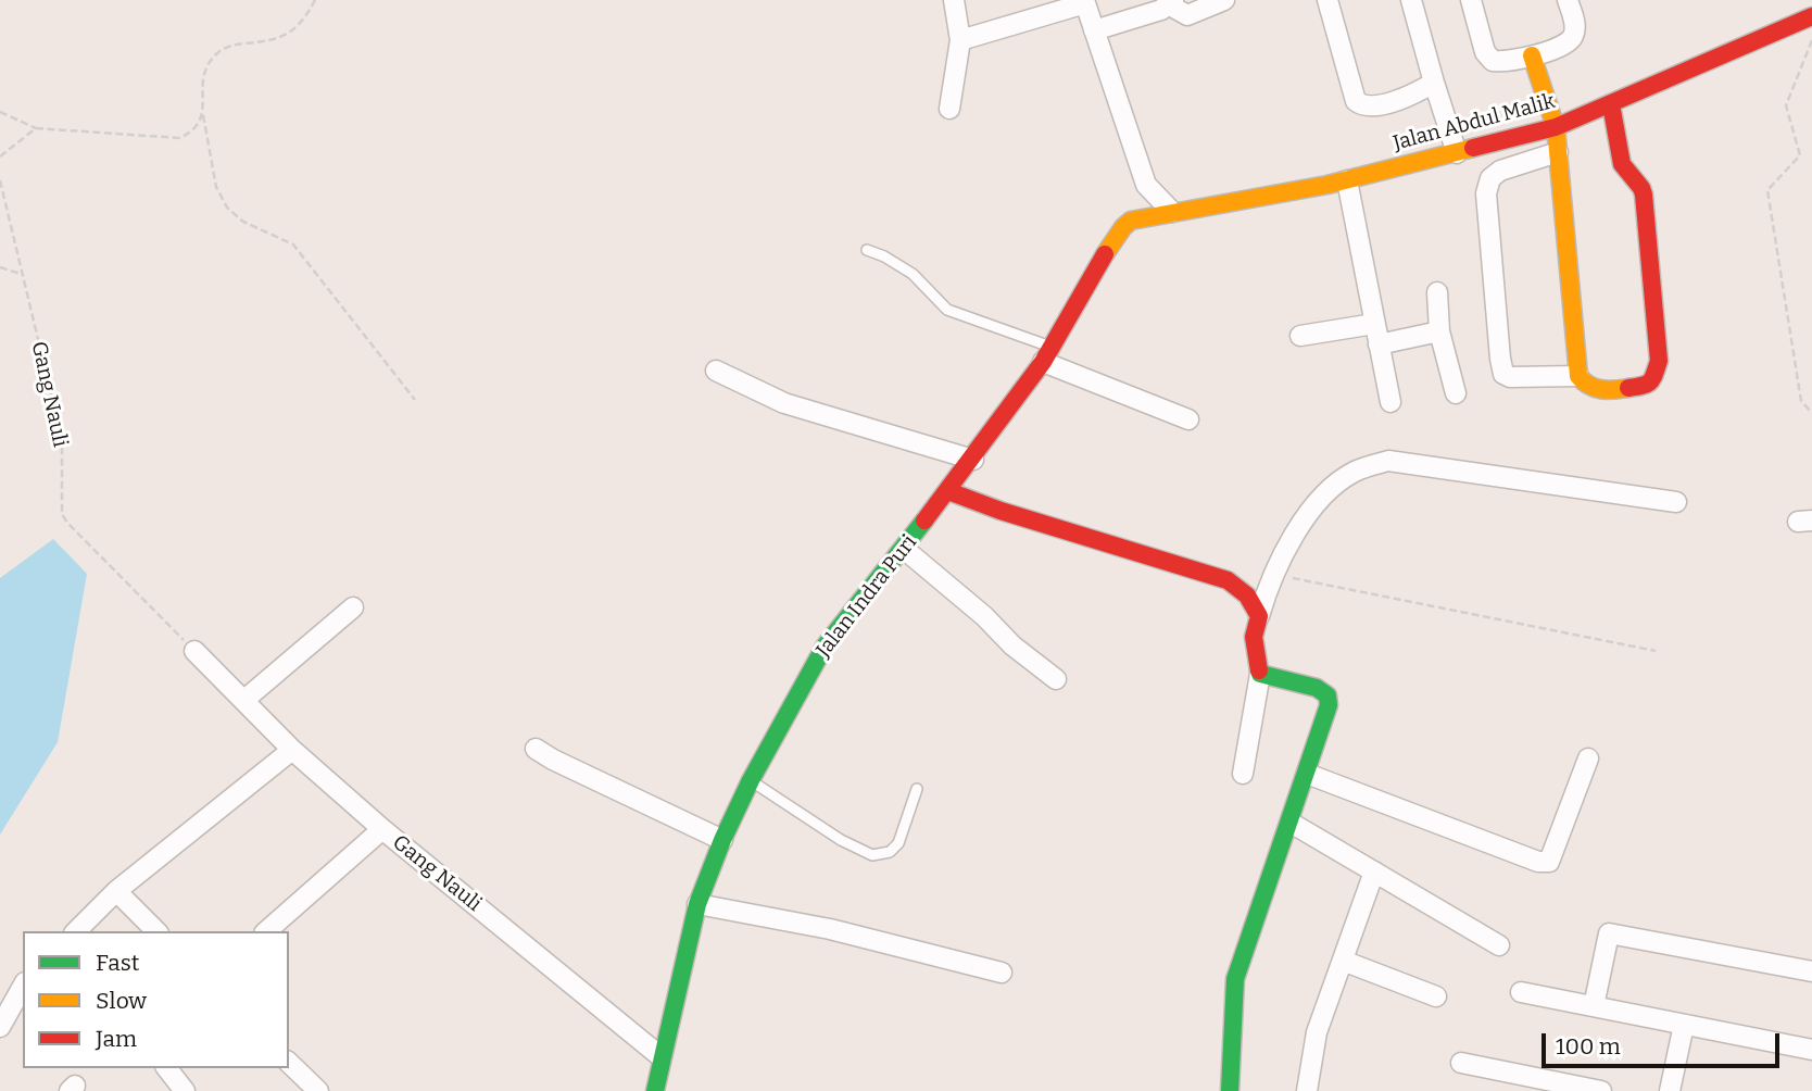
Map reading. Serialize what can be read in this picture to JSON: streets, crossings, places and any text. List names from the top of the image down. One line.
{"streets":{"street":["Jalan Abdul Malik","Gang Nauli","Jalan Indra Puri"]},"crossings":[["Jalan Abdul Malik","Jalan Indra Puri"],["Gang Nauli","Jalan Indra Puri"]],"legend":["Fast","Slow","Jam"],"scale_bar":"100 m"}
